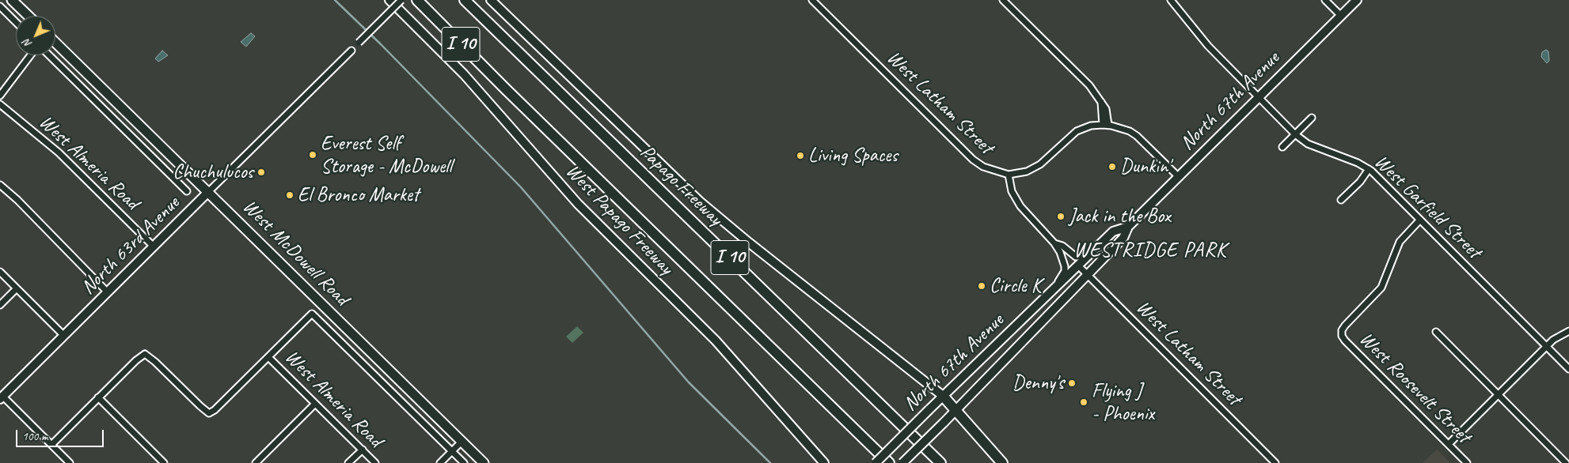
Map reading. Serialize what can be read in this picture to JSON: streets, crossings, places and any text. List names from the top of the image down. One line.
{"streets":{"highway":["I 10","Papago Freeway"],"main road":["North 67th Avenue","West Papago Freeway","North 63rd Avenue","West McDowell Road"],"street":["West Latham Street","West Almeria Road","West Garfield Street","West Roosevelt Street"]},"crossings":[["North 67th Avenue","West Latham Street"],["North 67th Avenue","West Garfield Street"],["West Almeria Road","North 63rd Avenue"],["West Almeria Road","West McDowell Road"],["West Garfield Street","West Roosevelt Street"],["North 63rd Avenue","West McDowell Road"]],"districts":["WESTRIDGE PARK"],"places":["Everest Self Storage - McDowell","Living Spaces","Dunkin'","Chuchulucos","El Bronco Market","Jack in the Box","Circle K","Denny's","Flying J - Phoenix"],"scale_bar":"100 m","north":"bottom left"}
